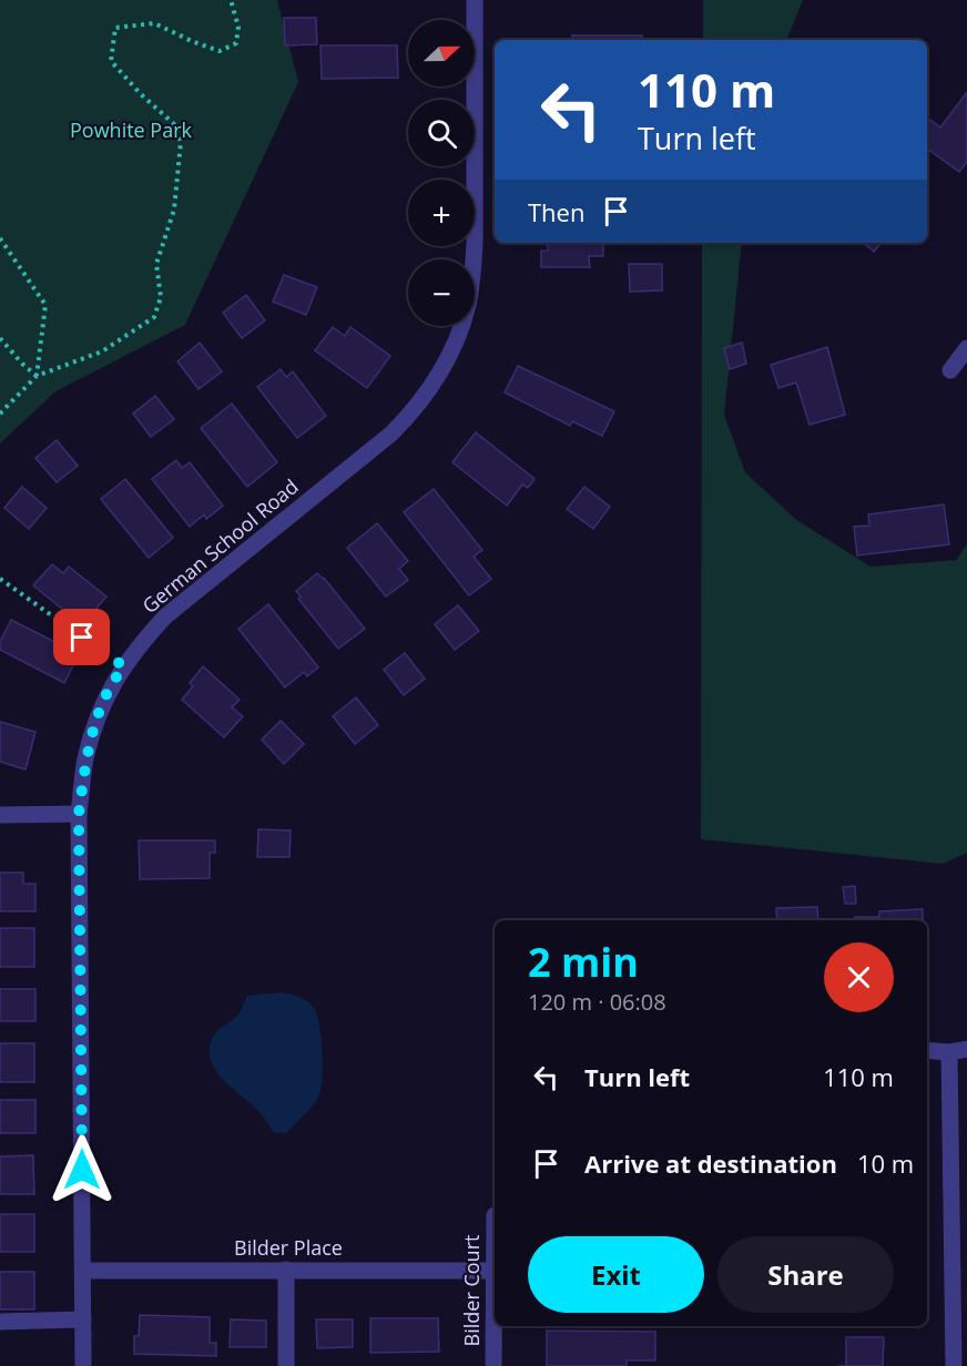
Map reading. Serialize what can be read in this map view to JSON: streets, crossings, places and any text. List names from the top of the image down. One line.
{"streets":{"street":["German School Road","Bilder Place","Bilder Court"]},"crossings":[["German School Road","Bilder Place"],["Bilder Place","Bilder Court"]],"parks":["Powhite Park"],"north":"right","page":{"map_buttons":["+","−"],"turn":["110 m","Turn left"],"then":"Then","heading":["2 min","120 m · 06:08"],"list":[{"name":"Turn left","value":"110 m"},{"name":"Arrive at destination","value":"10 m"}],"buttons":["Exit","Share"]}}
